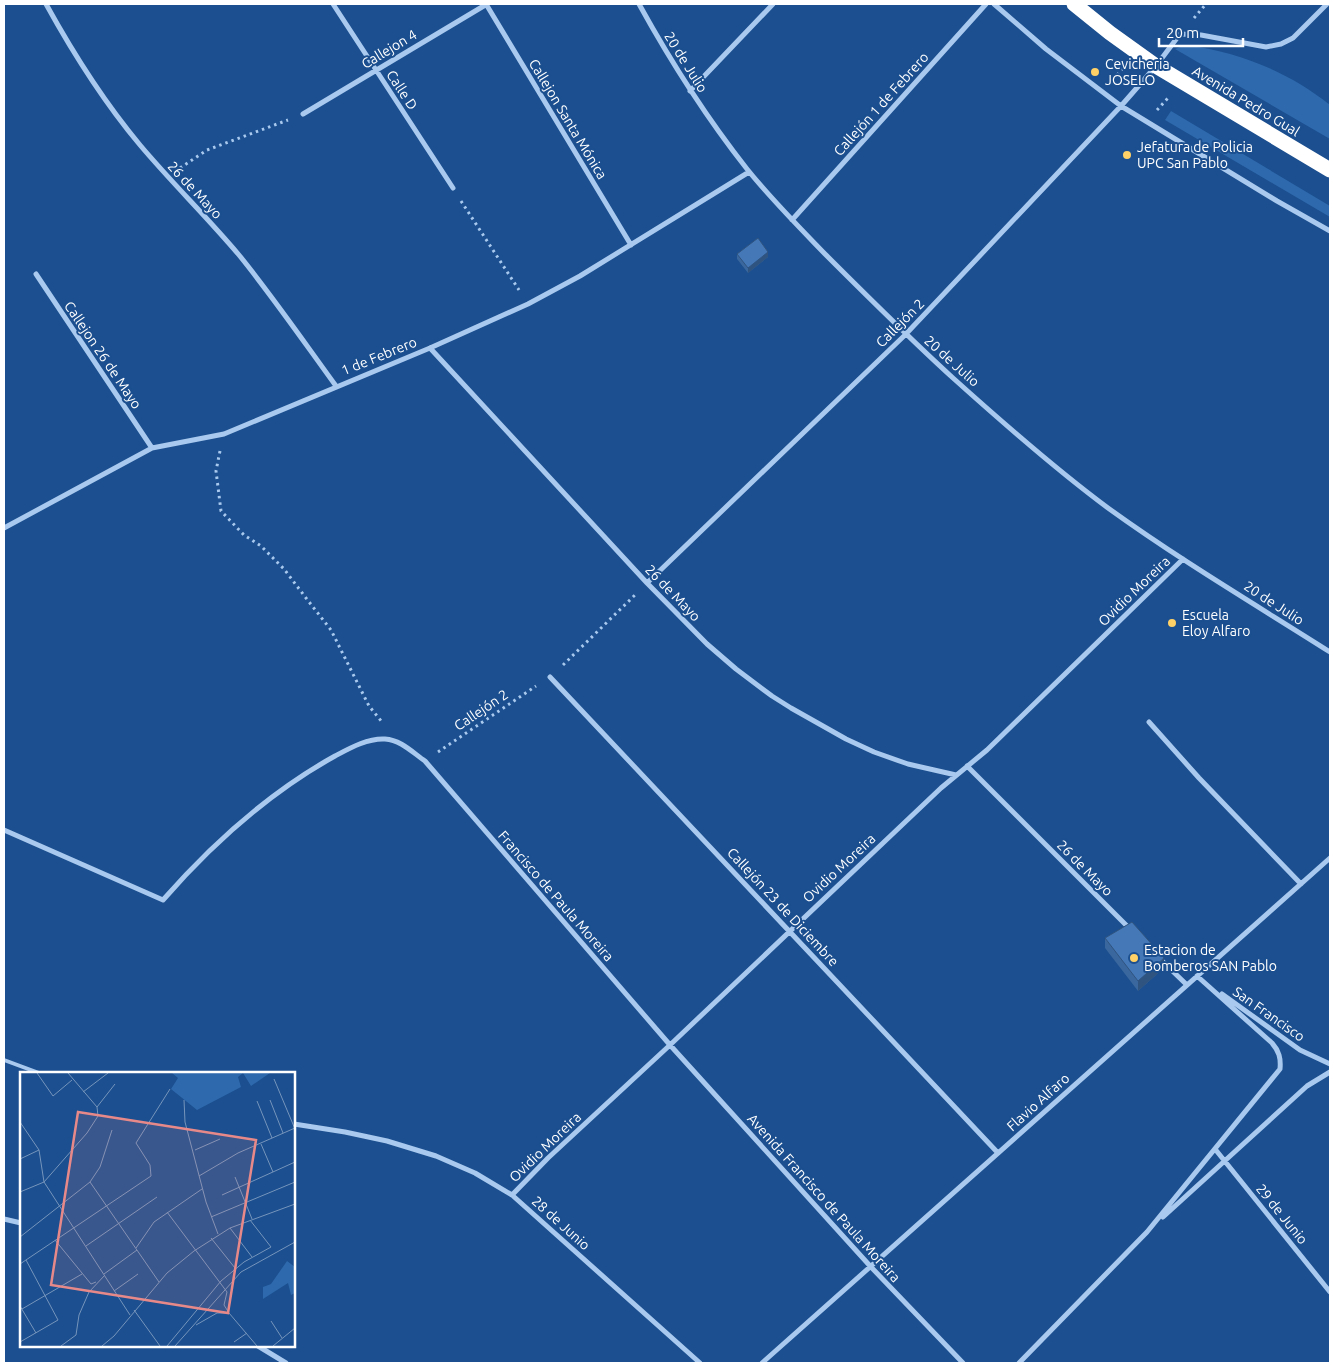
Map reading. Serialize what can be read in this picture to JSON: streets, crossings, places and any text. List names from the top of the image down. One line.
{"streets":{"highway":["Avenida Pedro Gual"],"street":["Callejon 4","20 de Julio","Calle D","Callejón 1 de Febrero","Callejon Santa Mónica","26 de Mayo","Callejón 2","Callejon 26 de Mayo","1 de Febrero","Ovidio Moreira","Francisco de Paula Moreira","Callejón 23 de Diciembre","San Francisco","Flavio Alfaro","Avenida Francisco de Paula Moreira","29 de Junio","28 de Junio"]},"crossings":[["Callejon 4","Calle D"],["Callejon 4","Callejon Santa Mónica"],["20 de Julio","Callejón 1 de Febrero"],["20 de Julio","Callejón 2"],["20 de Julio","1 de Febrero"],["20 de Julio","Ovidio Moreira"],["Avenida Pedro Gual","Callejón 2"],["Callejon Santa Mónica","1 de Febrero"],["26 de Mayo","Callejón 2"],["26 de Mayo","1 de Febrero"],["26 de Mayo","Ovidio Moreira"],["Callejón 2","Francisco de Paula Moreira"],["Callejón 2","Callejón 23 de Diciembre"],["Callejon 26 de Mayo","1 de Febrero"],["Ovidio Moreira","Francisco de Paula Moreira"],["Ovidio Moreira","Callejón 23 de Diciembre"],["Ovidio Moreira","Avenida Francisco de Paula Moreira"],["Ovidio Moreira","28 de Junio"],["Francisco de Paula Moreira","Avenida Francisco de Paula Moreira"],["Callejón 23 de Diciembre","Flavio Alfaro"],["San Francisco","Flavio Alfaro"],["Flavio Alfaro","Avenida Francisco de Paula Moreira"]],"places":["Cevicheria JOSELO","Jefatura de Policia UPC San Pablo","Escuela Eloy Alfaro","Estacion de Bomberos SAN Pablo"],"scale_bar":"20 m"}
